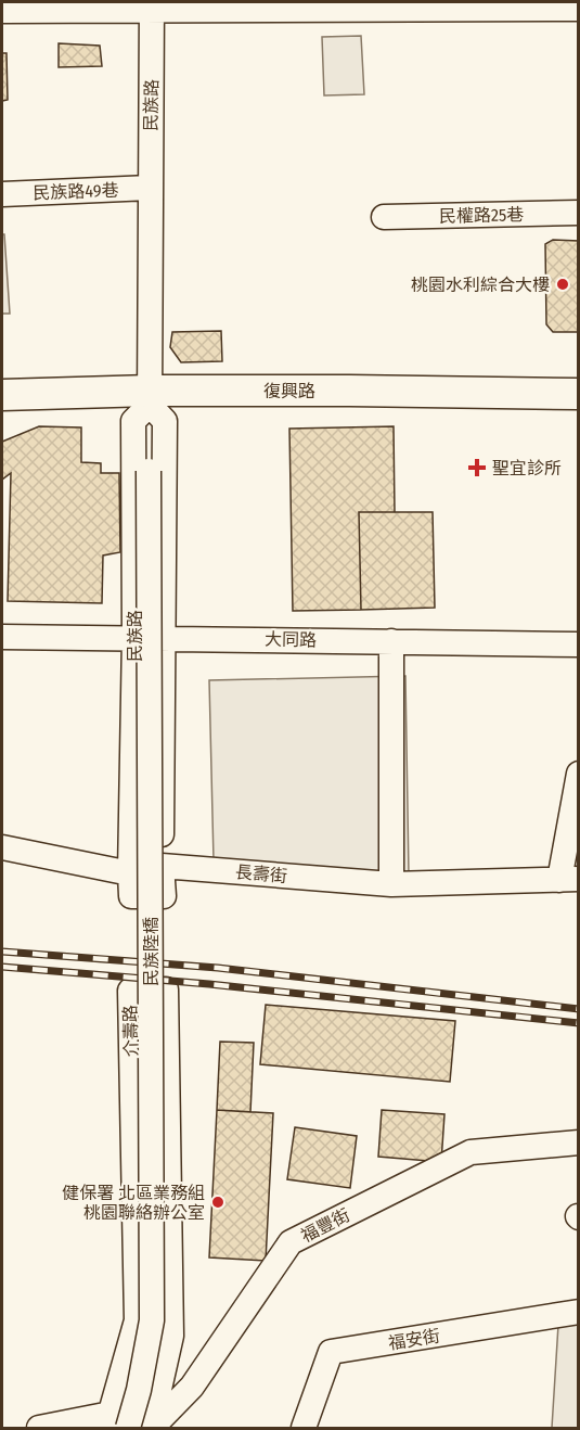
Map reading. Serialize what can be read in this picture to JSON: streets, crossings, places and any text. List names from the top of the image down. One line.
{"streets":{"main road":["復興路"],"street":["民族路","民族路49巷","民權路25巷","大同路","長壽街","民族陸橋","介壽路","福豐街","福安街"]},"crossings":[["民族路","民族路49巷"],["民族路","復興路"],["民族路","大同路"],["民族路","長壽街"],["民族路","民族陸橋"],["民族陸橋","介壽路"],["介壽路","福豐街"]],"places":{"other":["桃園水利綜合大樓","健保署 北區業務組 桃園聯絡辦公室"],"health":["聖宜診所"]}}
